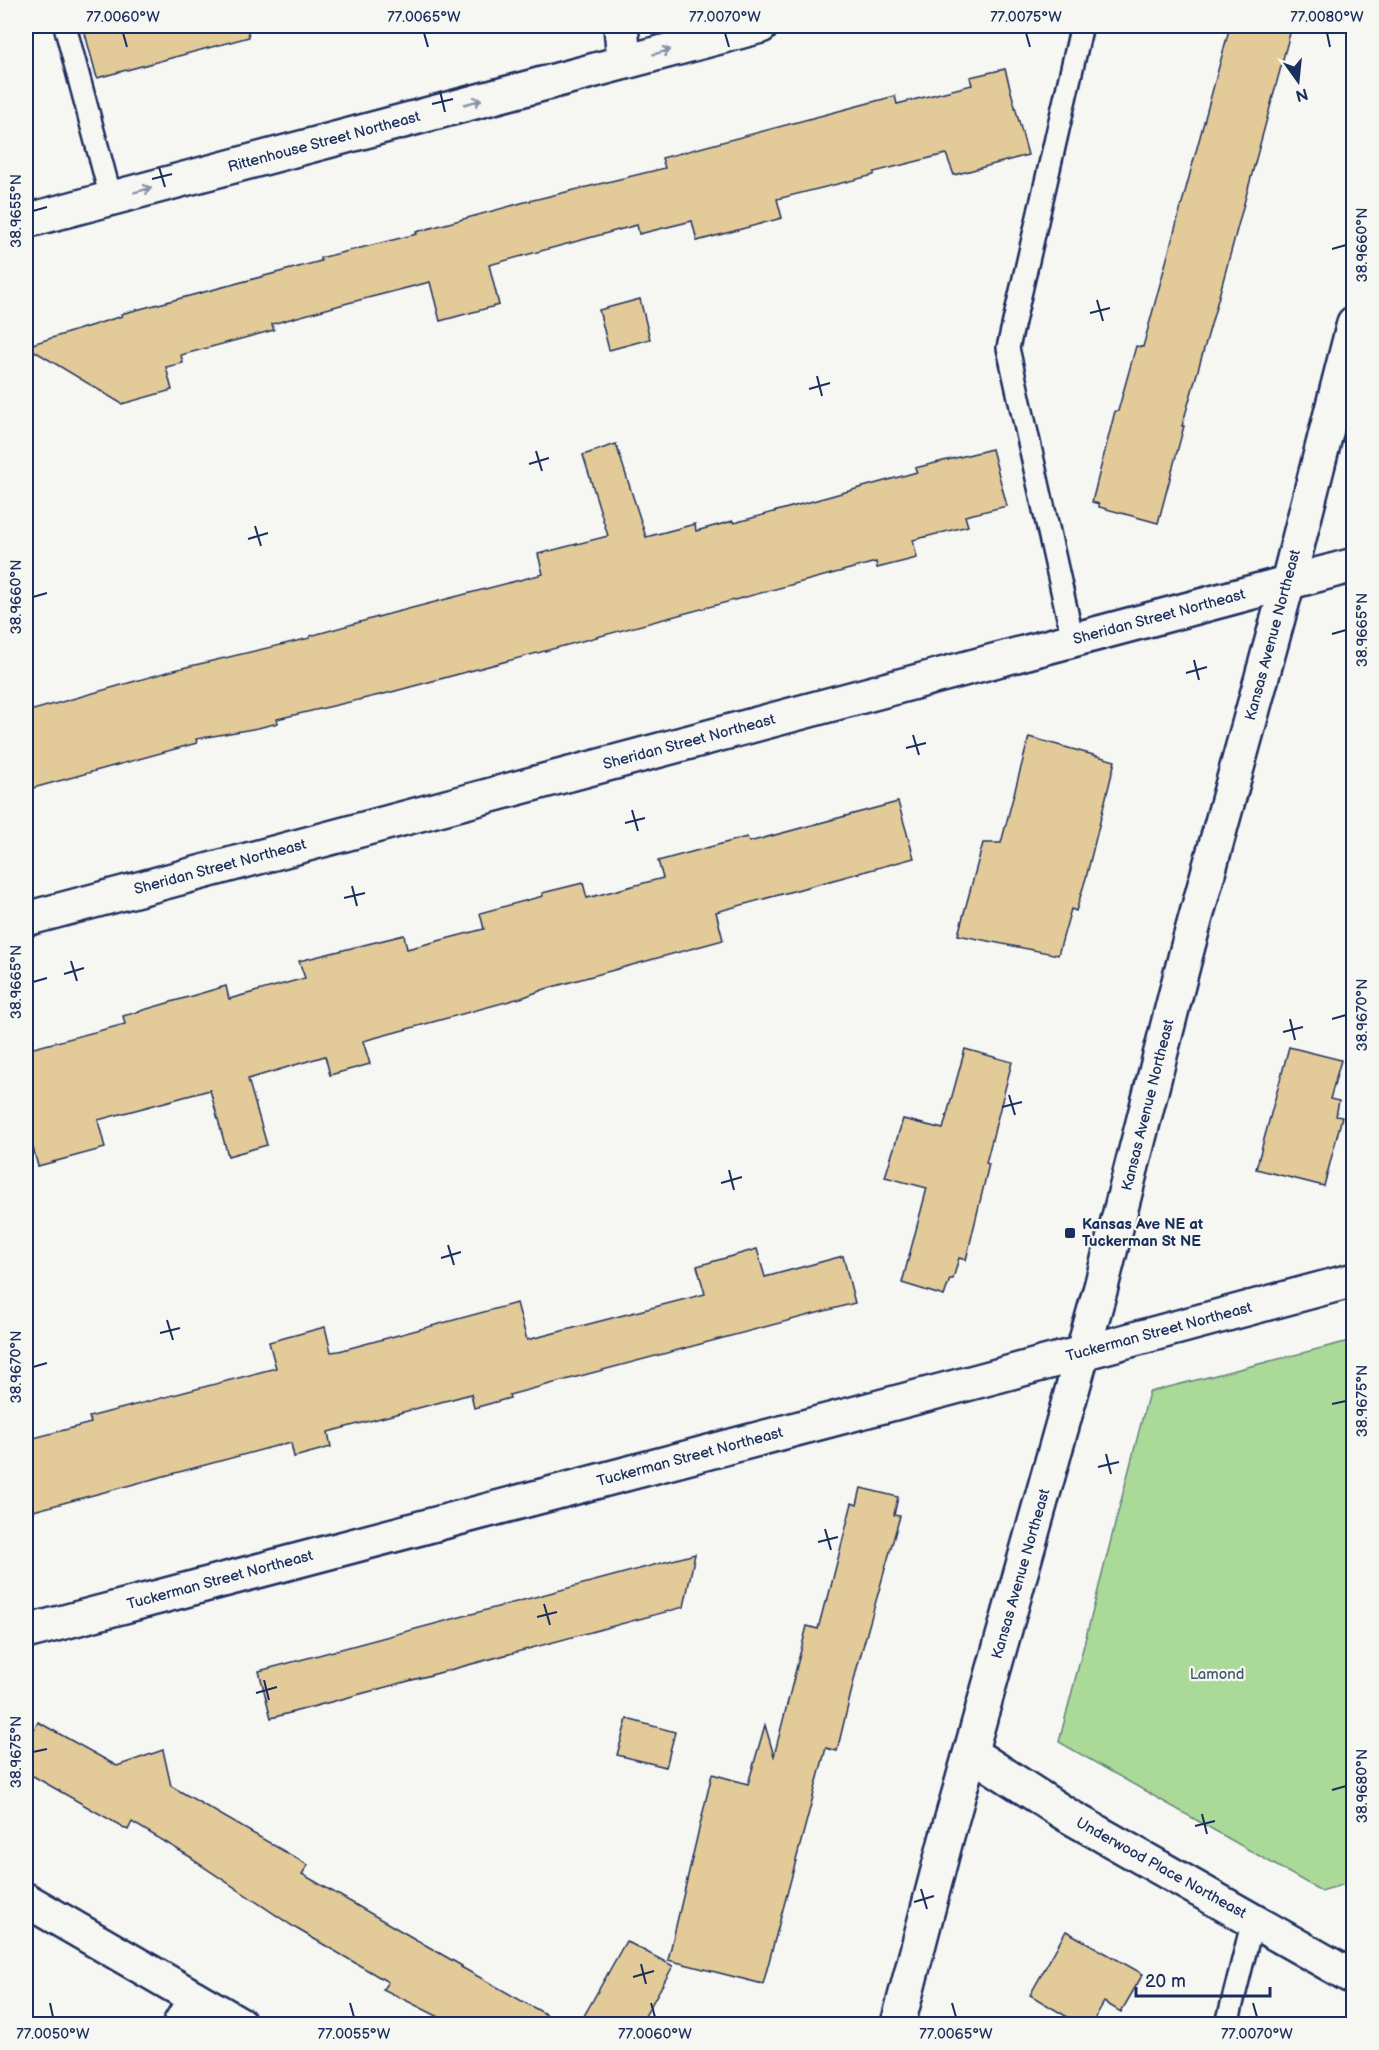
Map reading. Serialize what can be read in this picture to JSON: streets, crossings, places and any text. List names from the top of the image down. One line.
{"streets":{"street":["Rittenhouse Street Northeast","Sheridan Street Northeast","Kansas Avenue Northeast","Tuckerman Street Northeast","Underwood Place Northeast"]},"crossings":[["Sheridan Street Northeast","Kansas Avenue Northeast"],["Kansas Avenue Northeast","Tuckerman Street Northeast"],["Kansas Avenue Northeast","Underwood Place Northeast"]],"one_way":["Rittenhouse Street Northeast"],"parks":["Lamond"],"places":{"transit":["Kansas Ave NE at Tuckerman St NE"]},"scale_bar":"20 m","north":"bottom","coordinates":["77.0060°W","77.0065°W","77.0070°W","77.0075°W","77.0080°W","38.9655°N","38.9660°N","38.9665°N","38.9670°N","38.9675°N","38.9680°N","77.0050°W","77.0055°W"]}
